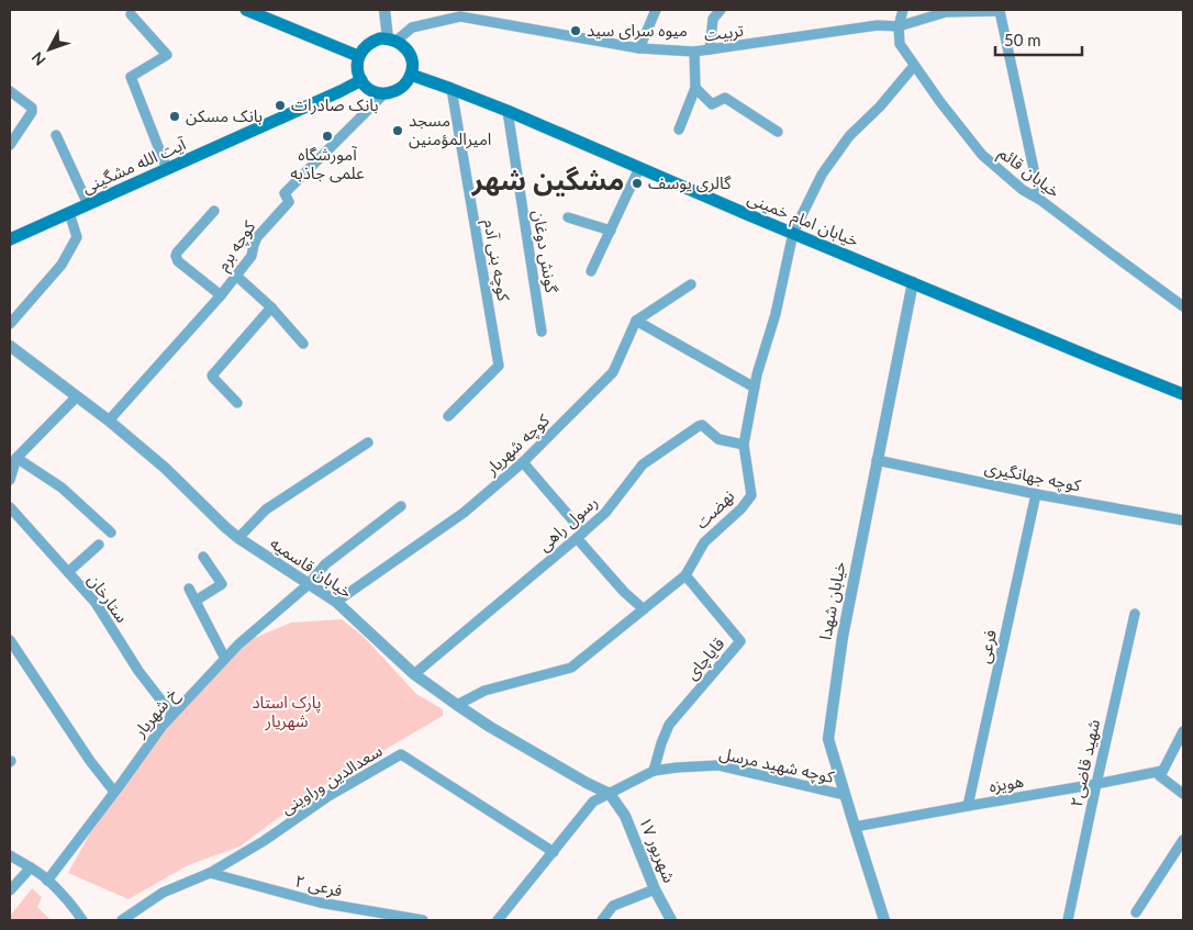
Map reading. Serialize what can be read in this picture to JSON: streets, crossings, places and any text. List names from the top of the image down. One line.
{"streets":{"main road":["آیت الله مشگینی","خیابان امام خمینی"],"street":["تربیت","خیابان قائم","کوچه برم","گونش دوغان","کوچه بنی آدم","کوچه شهریار","کوچه جهانگیری","نهضت","رسول راهی","خیابان قاسمیه","ستارخان","خیابان شهدا","فرعی","قایاچای","خ شهریار","شهید قاضی۲","کوچه شهید مرسل","سعدالدین وراوینی","هویزه","۱۷ شهریور","فرعی ۲"]},"crossings":[["تربیت","آیت الله مشگینی"],["تربیت","خیابان قائم"],["تربیت","خیابان امام خمینی"],["تربیت","کوچه برم"],["آیت الله مشگینی","خیابان امام خمینی"],["آیت الله مشگینی","کوچه برم"],["خیابان قائم","نهضت"],["خیابان امام خمینی","کوچه برم"],["خیابان امام خمینی","گونش دوغان"],["خیابان امام خمینی","کوچه بنی آدم"],["خیابان امام خمینی","نهضت"],["خیابان امام خمینی","خیابان شهدا"],["کوچه برم","خیابان قاسمیه"],["کوچه شهریار","خیابان قاسمیه"],["کوچه جهانگیری","خیابان شهدا"],["کوچه جهانگیری","فرعی"],["نهضت","رسول راهی"],["نهضت","خیابان قاسمیه"],["نهضت","قایاچای"],["رسول راهی","خیابان قاسمیه"],["خیابان قاسمیه","خ شهریار"],["خیابان قاسمیه","کوچه شهید مرسل"],["خیابان قاسمیه","۱۷ شهریور"],["ستارخان","خ شهریار"],["خیابان شهدا","کوچه شهید مرسل"],["خیابان شهدا","هویزه"],["فرعی","هویزه"],["قایاچای","کوچه شهید مرسل"],["شهید قاضی۲","هویزه"],["کوچه شهید مرسل","سعدالدین وراوینی"],["کوچه شهید مرسل","۱۷ شهریور"],["سعدالدین وراوینی","فرعی ۲"]],"districts":["مشگین شهر"],"parks":["پارک استاد شهریار"],"places":["میوه سرای سید","بانک صادرات","بانک مسکن","مسجد امیرالمؤمنین","آمورشگاه علمی جاذبه","گالری یوسف"],"scale_bar":"50 m","north":"bottom left"}
